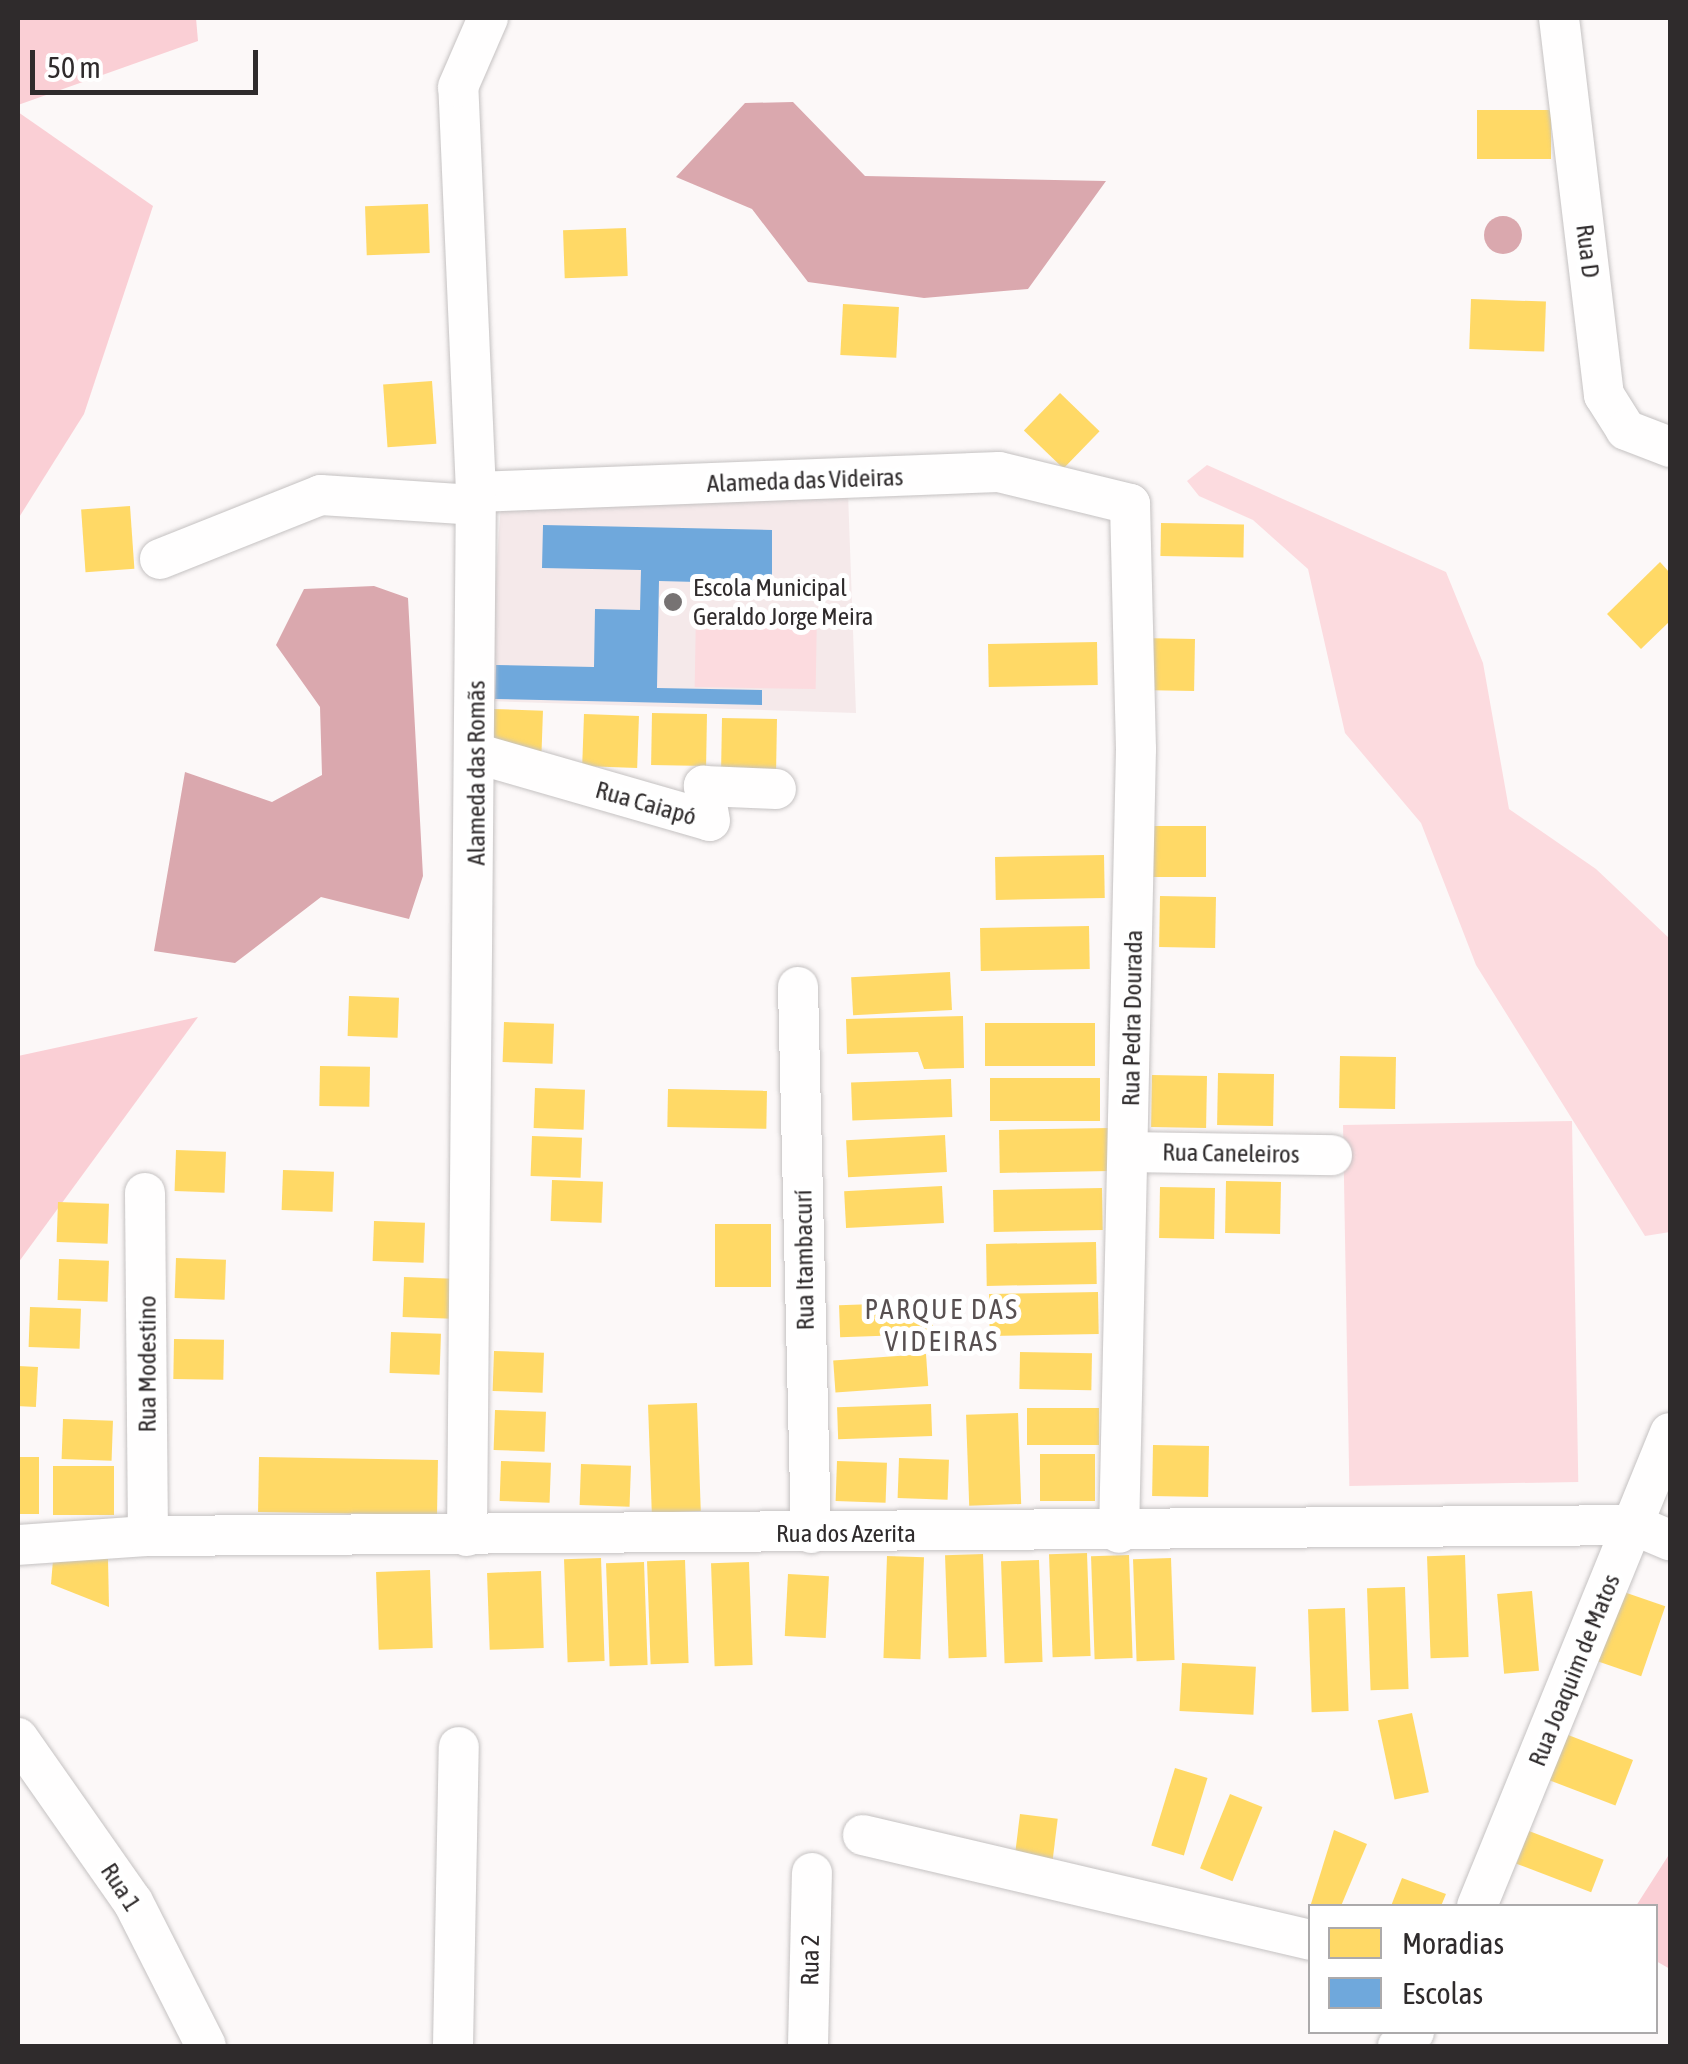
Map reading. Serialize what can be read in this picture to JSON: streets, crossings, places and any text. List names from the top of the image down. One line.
{"streets":{"street":["Rua D","Alameda das Videiras","Alameda das Romãs","Rua Caiapó","Rua Pedra Dourada","Rua Caneleiros","Rua Itambacurí","Rua Modestino","Rua dos Azerita","Rua Joaquim de Matos","Rua 1","Rua 2"]},"crossings":[["Alameda das Videiras","Alameda das Romãs"],["Alameda das Videiras","Rua Pedra Dourada"],["Alameda das Romãs","Rua Caiapó"],["Alameda das Romãs","Rua dos Azerita"],["Rua Pedra Dourada","Rua Caneleiros"],["Rua Pedra Dourada","Rua dos Azerita"],["Rua Itambacurí","Rua dos Azerita"],["Rua Modestino","Rua dos Azerita"],["Rua dos Azerita","Rua Joaquim de Matos"]],"districts":["PARQUE DAS VIDEIRAS"],"places":["Escola Municipal Geraldo Jorge Meira"],"legend":["Moradias","Escolas"],"scale_bar":"50 m"}
